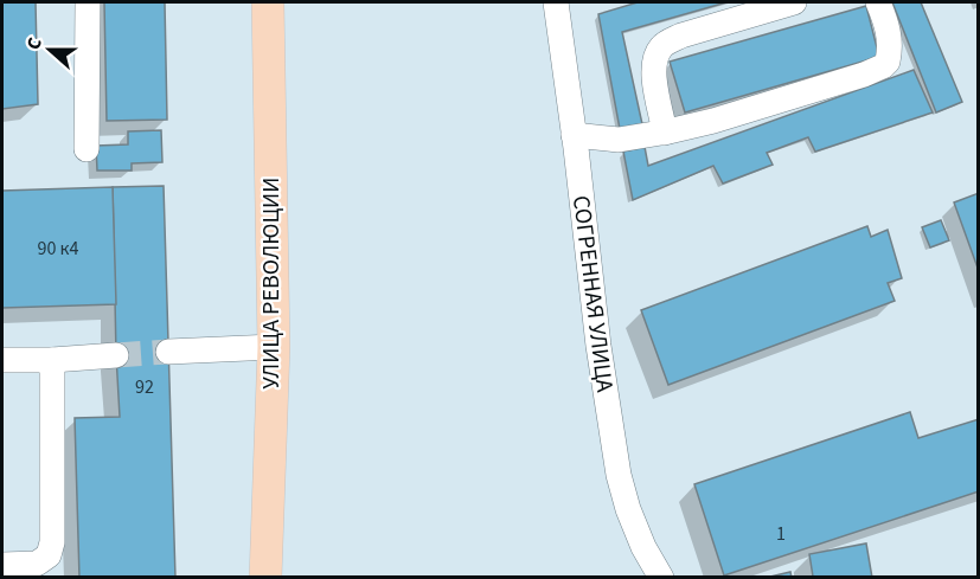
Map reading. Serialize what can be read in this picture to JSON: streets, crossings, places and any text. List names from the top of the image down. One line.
{"streets":{"main road":["УЛИЦА РЕВОЛЮЦИИ"],"street":["СОГРЕННАЯ УЛИЦА"]},"house_numbers":["90 к4","92","1"],"north":"left"}
